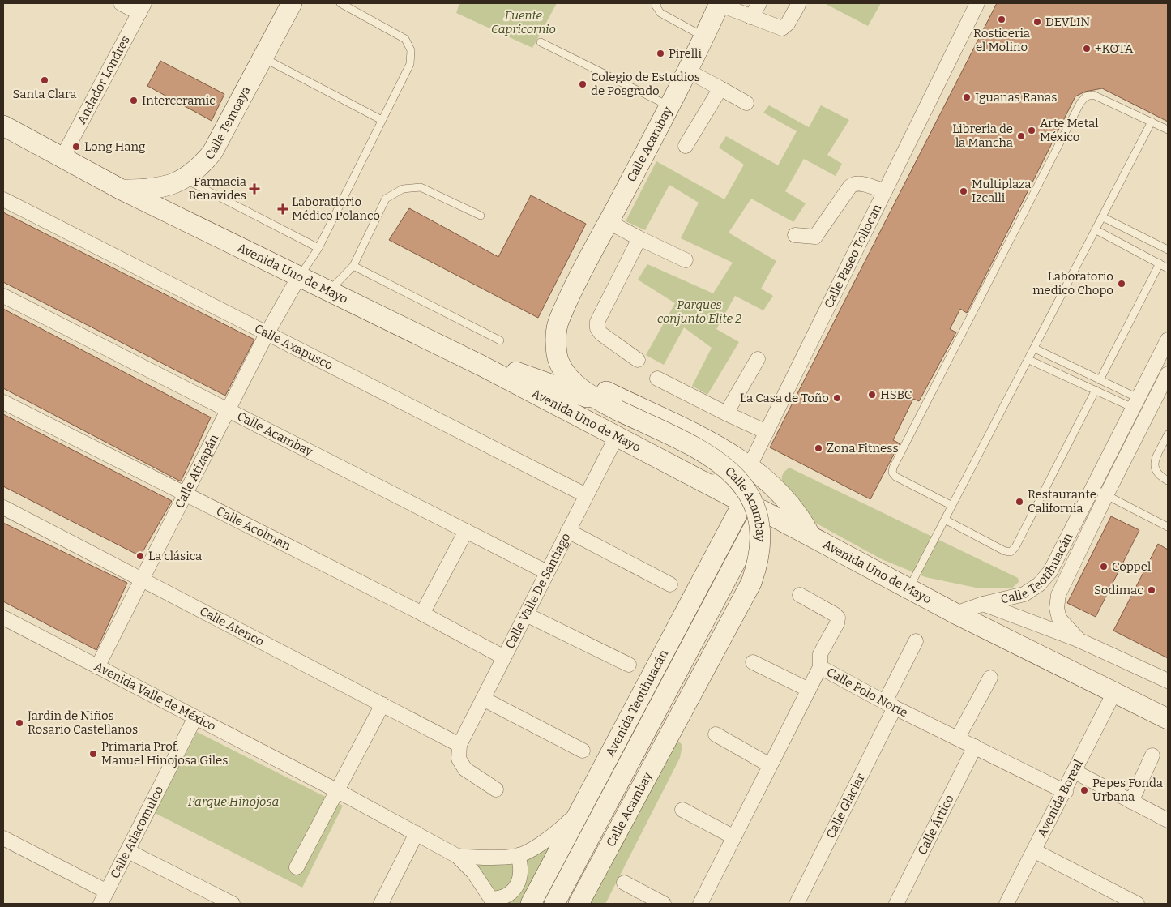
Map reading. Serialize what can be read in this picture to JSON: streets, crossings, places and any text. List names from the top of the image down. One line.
{"streets":{"main road":["Calle Temoaya","Calle Acambay","Avenida Uno de Mayo","Avenida Teotihuacán"],"street":["Andador Londres","Calle Paseo Tollocan","Calle Axapusco","Calle Atizapán","Calle Acolman","Calle Teotihuacán","Calle Valle De Santiago","Calle Atenco","Calle Polo Norte","Avenida Valle de México","Avenida Boreal","Calle Glaciar","Calle Ártico","Calle Atlacomulco"]},"crossings":[["Andador Londres","Avenida Uno de Mayo"],["Calle Temoaya","Avenida Uno de Mayo"],["Calle Acambay","Calle Paseo Tollocan"],["Calle Acambay","Avenida Uno de Mayo"],["Calle Acambay","Calle Atizapán"],["Calle Acambay","Calle Valle De Santiago"],["Calle Paseo Tollocan","Avenida Uno de Mayo"],["Avenida Uno de Mayo","Calle Atizapán"],["Avenida Uno de Mayo","Calle Teotihuacán"],["Avenida Uno de Mayo","Calle Valle De Santiago"],["Avenida Uno de Mayo","Avenida Teotihuacán"],["Avenida Uno de Mayo","Avenida Boreal"],["Calle Axapusco","Calle Atizapán"],["Calle Axapusco","Calle Valle De Santiago"],["Calle Atizapán","Calle Acolman"],["Calle Atizapán","Calle Atenco"],["Calle Atizapán","Avenida Valle de México"],["Calle Acolman","Calle Valle De Santiago"],["Calle Valle De Santiago","Calle Atenco"],["Calle Polo Norte","Avenida Boreal"],["Calle Polo Norte","Calle Glaciar"],["Calle Polo Norte","Calle Ártico"],["Avenida Valle de México","Avenida Teotihuacán"],["Avenida Valle de México","Calle Atlacomulco"]],"parks":["Fuente Capricornio","Parques conjunto Elite 2","Parque Hinojosa"],"places":{"other":["Rosticeria el Molino","DEVLIN","+KOTA","Pirelli","Santa Clara","Colegio de Estudios de Posgrado","Iguanas Ranas","Interceramic","Arte Metal México","Libreria de la Mancha","Long Hang","Multiplaza Izcalli","Laboratorio medico Chopo","HSBC","La Casa de Toño","Zona Fitness","Restaurante California","La clásica","Coppel","Sodimac","Jardin de Niños Rosario Castellanos","Primaria Prof. Manuel Hinojosa Giles","Pepes Fonda Urbana"],"health":["Farmacia Benavides","Laboratiorio Médico Polanco"]}}
